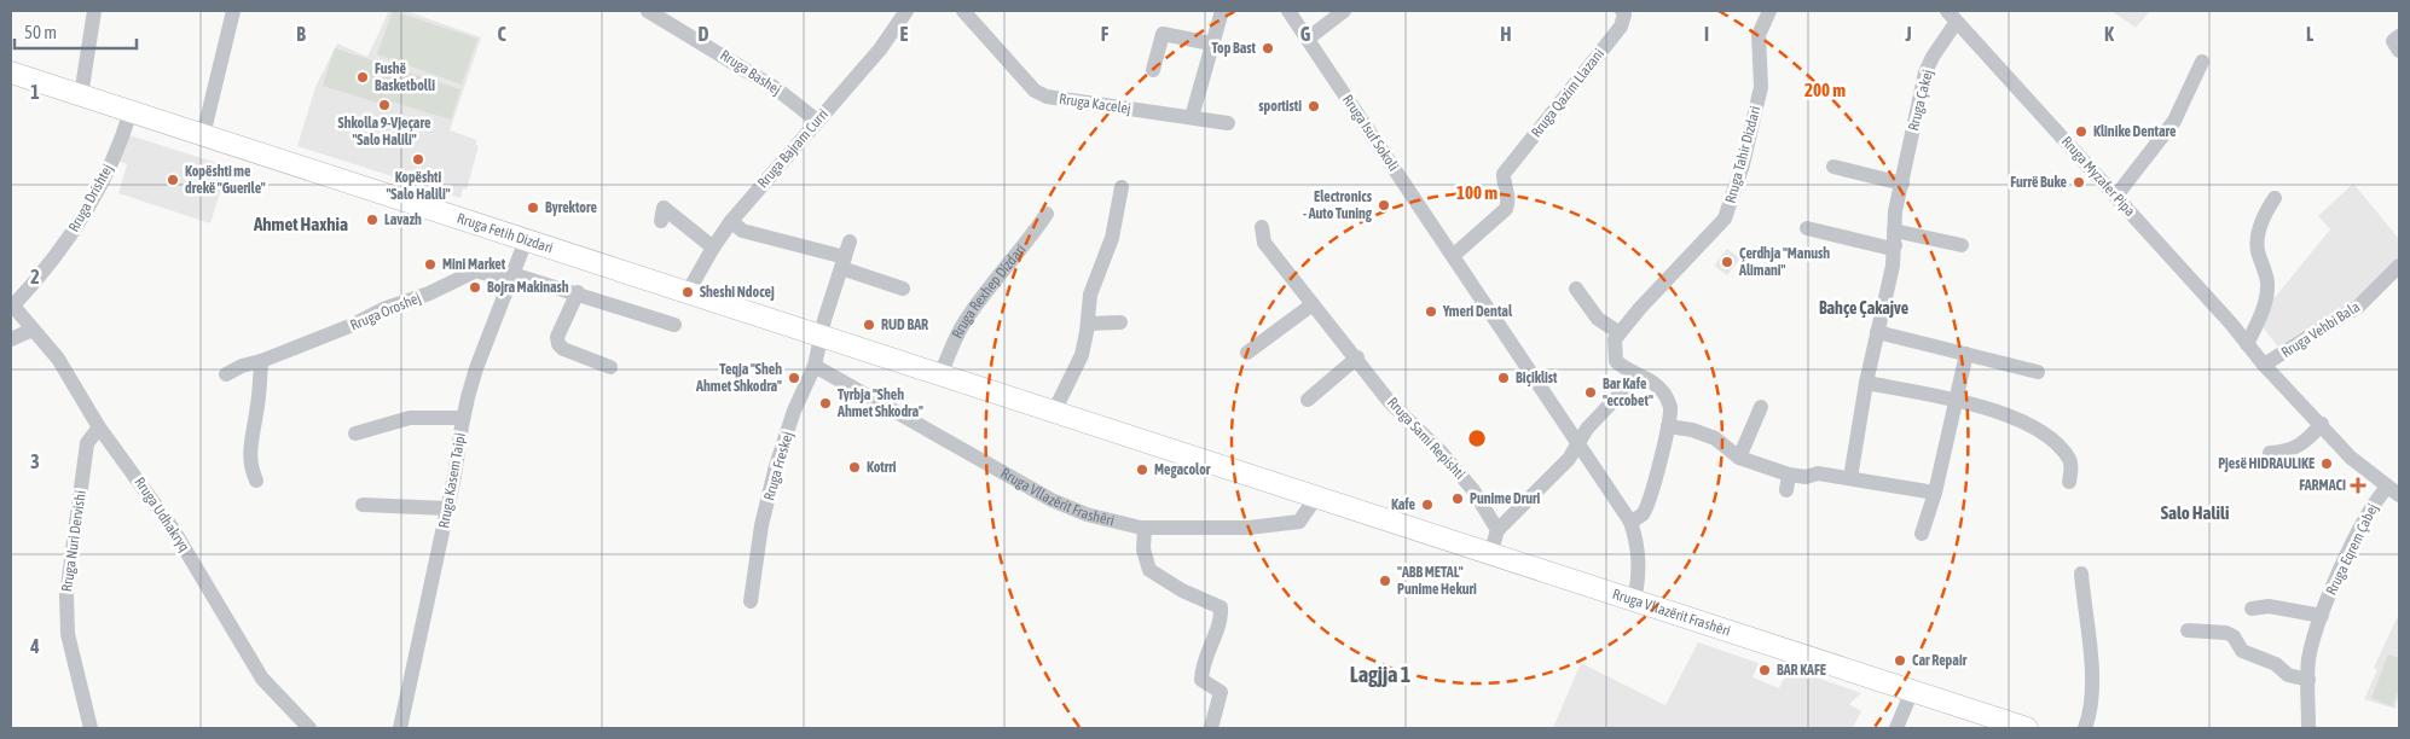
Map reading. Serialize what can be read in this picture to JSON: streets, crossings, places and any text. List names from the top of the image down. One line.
{"streets":{"main road":["Rruga Fetih Dizdari","Rruga Vllazërit Frashëri"],"street":["Rruga Bashej","Rruga Qazim Llazani","Rruga Çakej","Rruga Kacelej","Rruga Isuf Sokoli","Rruga Bajram Curri","Rruga Tahir Dizdari","Rruga Myzafer Pipa","Rruga Drishtej","Rruga Rexhep Dizdari","Rruga Oroshej","Rruga Vehbi Bala","Rruga Sami Repishti","Rruga Freskej","Rruga Kasem Taipi","Rruga Udhakryq","Rruga Nuri Dervishi","Rruga Eqrem Çabej"]},"crossings":[["Rruga Bashej","Rruga Bajram Curri"],["Rruga Qazim Llazani","Rruga Isuf Sokoli"],["Rruga Çakej","Rruga Myzafer Pipa"],["Rruga Isuf Sokoli","Rruga Vllazërit Frashëri"],["Rruga Bajram Curri","Rruga Fetih Dizdari"],["Rruga Myzafer Pipa","Rruga Vehbi Bala"],["Rruga Myzafer Pipa","Rruga Eqrem Çabej"],["Rruga Drishtej","Rruga Fetih Dizdari"],["Rruga Drishtej","Rruga Udhakryq"],["Rruga Fetih Dizdari","Rruga Kasem Taipi"],["Rruga Oroshej","Rruga Kasem Taipi"],["Rruga Freskej","Rruga Vllazërit Frashëri"],["Rruga Udhakryq","Rruga Nuri Dervishi"]],"districts":["Ahmet Haxhia","Bahçe Çakajve","Salo Halili","Lagjja 1"],"places":{"other":["Top Bast","Fushë Basketbolli","Shkolla 9-Vjeçare \"Salo Halili\"","sportisti","Klinike Dentare","Kopështi \"Salo Halili\"","Kopështi me drekë \"Guerile\"","Furrë Buke","Electronics - Auto Tuning","Byrektore","Lavazh","Çerdhja \"Manush Alimani\"","Mini Market","Bojra Makinash","Sheshi Ndocej","Ymeri Dental","RUD BAR","Teqja \"Sheh Ahmet Shkodra\"","Biçiklist","Bar Kafe \"eccobet\"","Tyrbja \"Sheh Ahmet Shkodra\"","Pjesë HIDRAULIKE","Kotrri","Megacolor","Punime Druri","Kafe","\"ABB METAL\" Punime Hekuri","Car Repair","BAR KAFE"],"health":["FARMACI"]},"scale_bar":"50 m","grid":{"columns":["B","C","D","E","F","G","H","I","J","K","L"],"rows":["1","2","3","4"]},"rings":["200 m","100 m"]}
